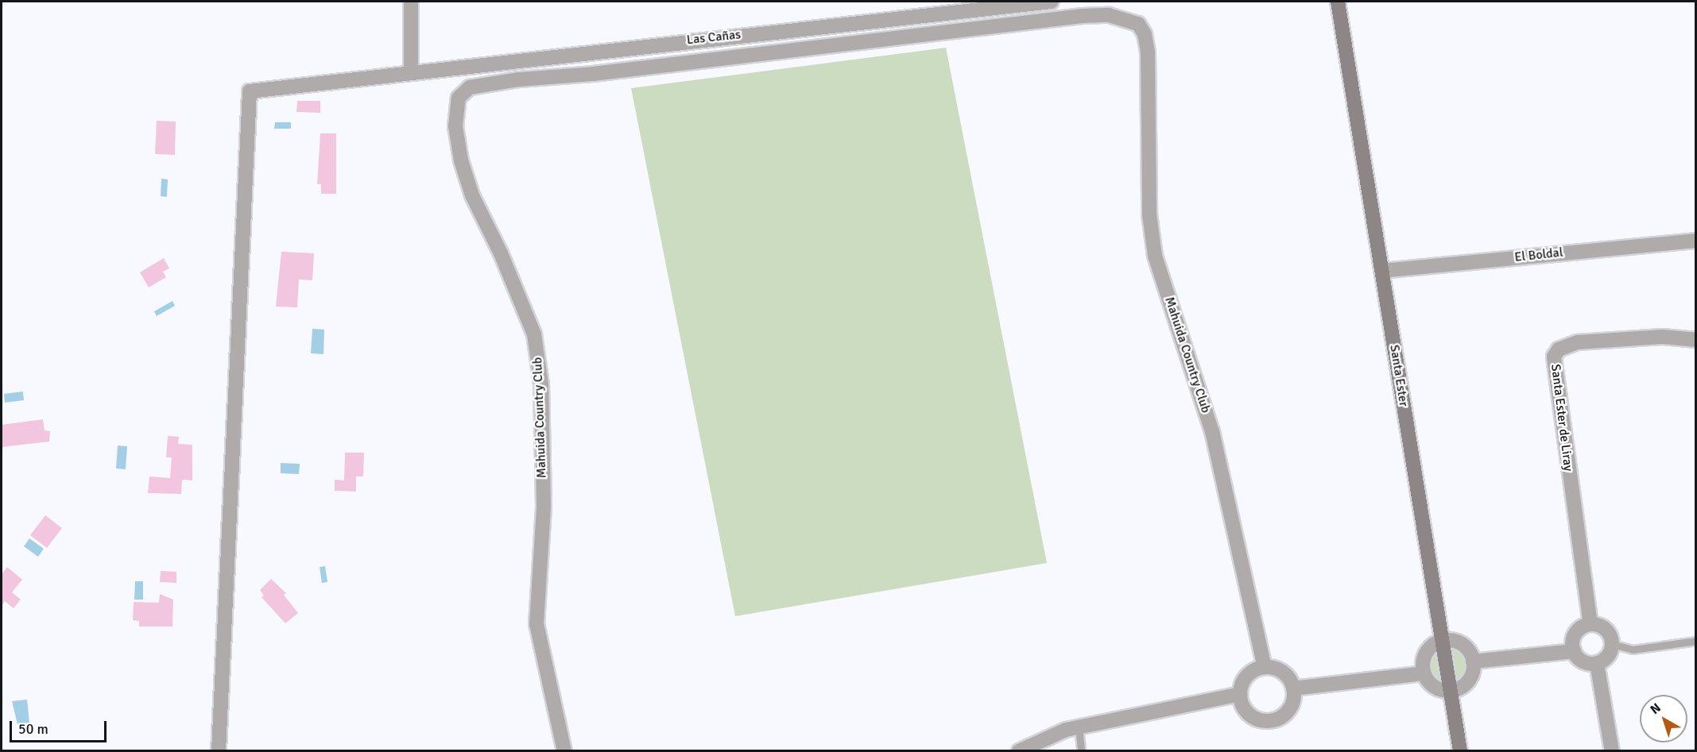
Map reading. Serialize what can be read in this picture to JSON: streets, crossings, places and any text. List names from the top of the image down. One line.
{"streets":{"street":["Las Cañas","El Boldal","Mahuida Country Club","Santa Ester","Santa Ester de Liray"]},"crossings":[["El Boldal","Santa Ester"]],"scale_bar":"50 m","north":"top left"}
